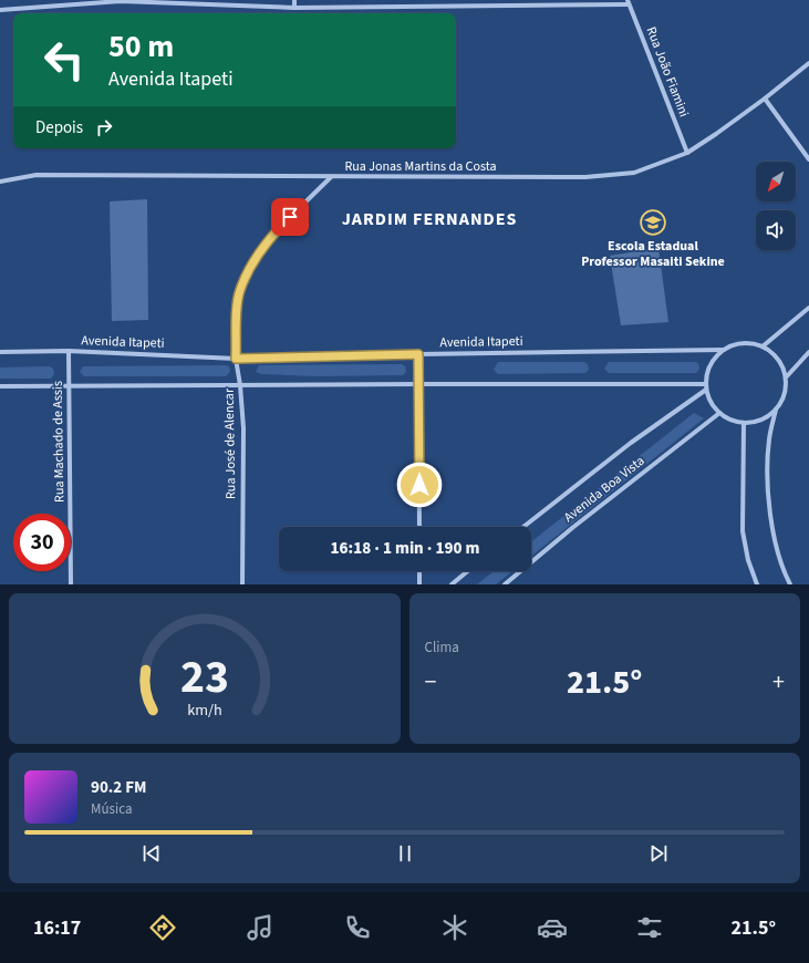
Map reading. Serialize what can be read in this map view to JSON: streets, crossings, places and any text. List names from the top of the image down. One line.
{"streets":{"street":["Rua João Fiamini","Rua Jonas Martins da Costa","Avenida Itapeti","Rua Machado de Assis","Rua José de Alencar","Avenida Boa Vista"]},"crossings":[["Rua João Fiamini","Rua Jonas Martins da Costa"],["Rua Jonas Martins da Costa","Rua José de Alencar"],["Avenida Itapeti","Rua Machado de Assis"],["Avenida Itapeti","Rua José de Alencar"],["Avenida Itapeti","Avenida Boa Vista"]],"districts":["JARDIM FERNANDES"],"places":{"school or university":["Escola Estadual Professor Masaiti Sekine"]},"north":"bottom left","page":{"turn":["50 m","Avenida Itapeti"],"then":"Depois","limit":"30","trip":"16:18 · 1 min · 190 m","tile":"Clima","heat":["−","21.5°","+"],"song":["90.2 FM","Música"],"tabs":["16:17","21.5°"],"gauge":["23","km/h"]}}
